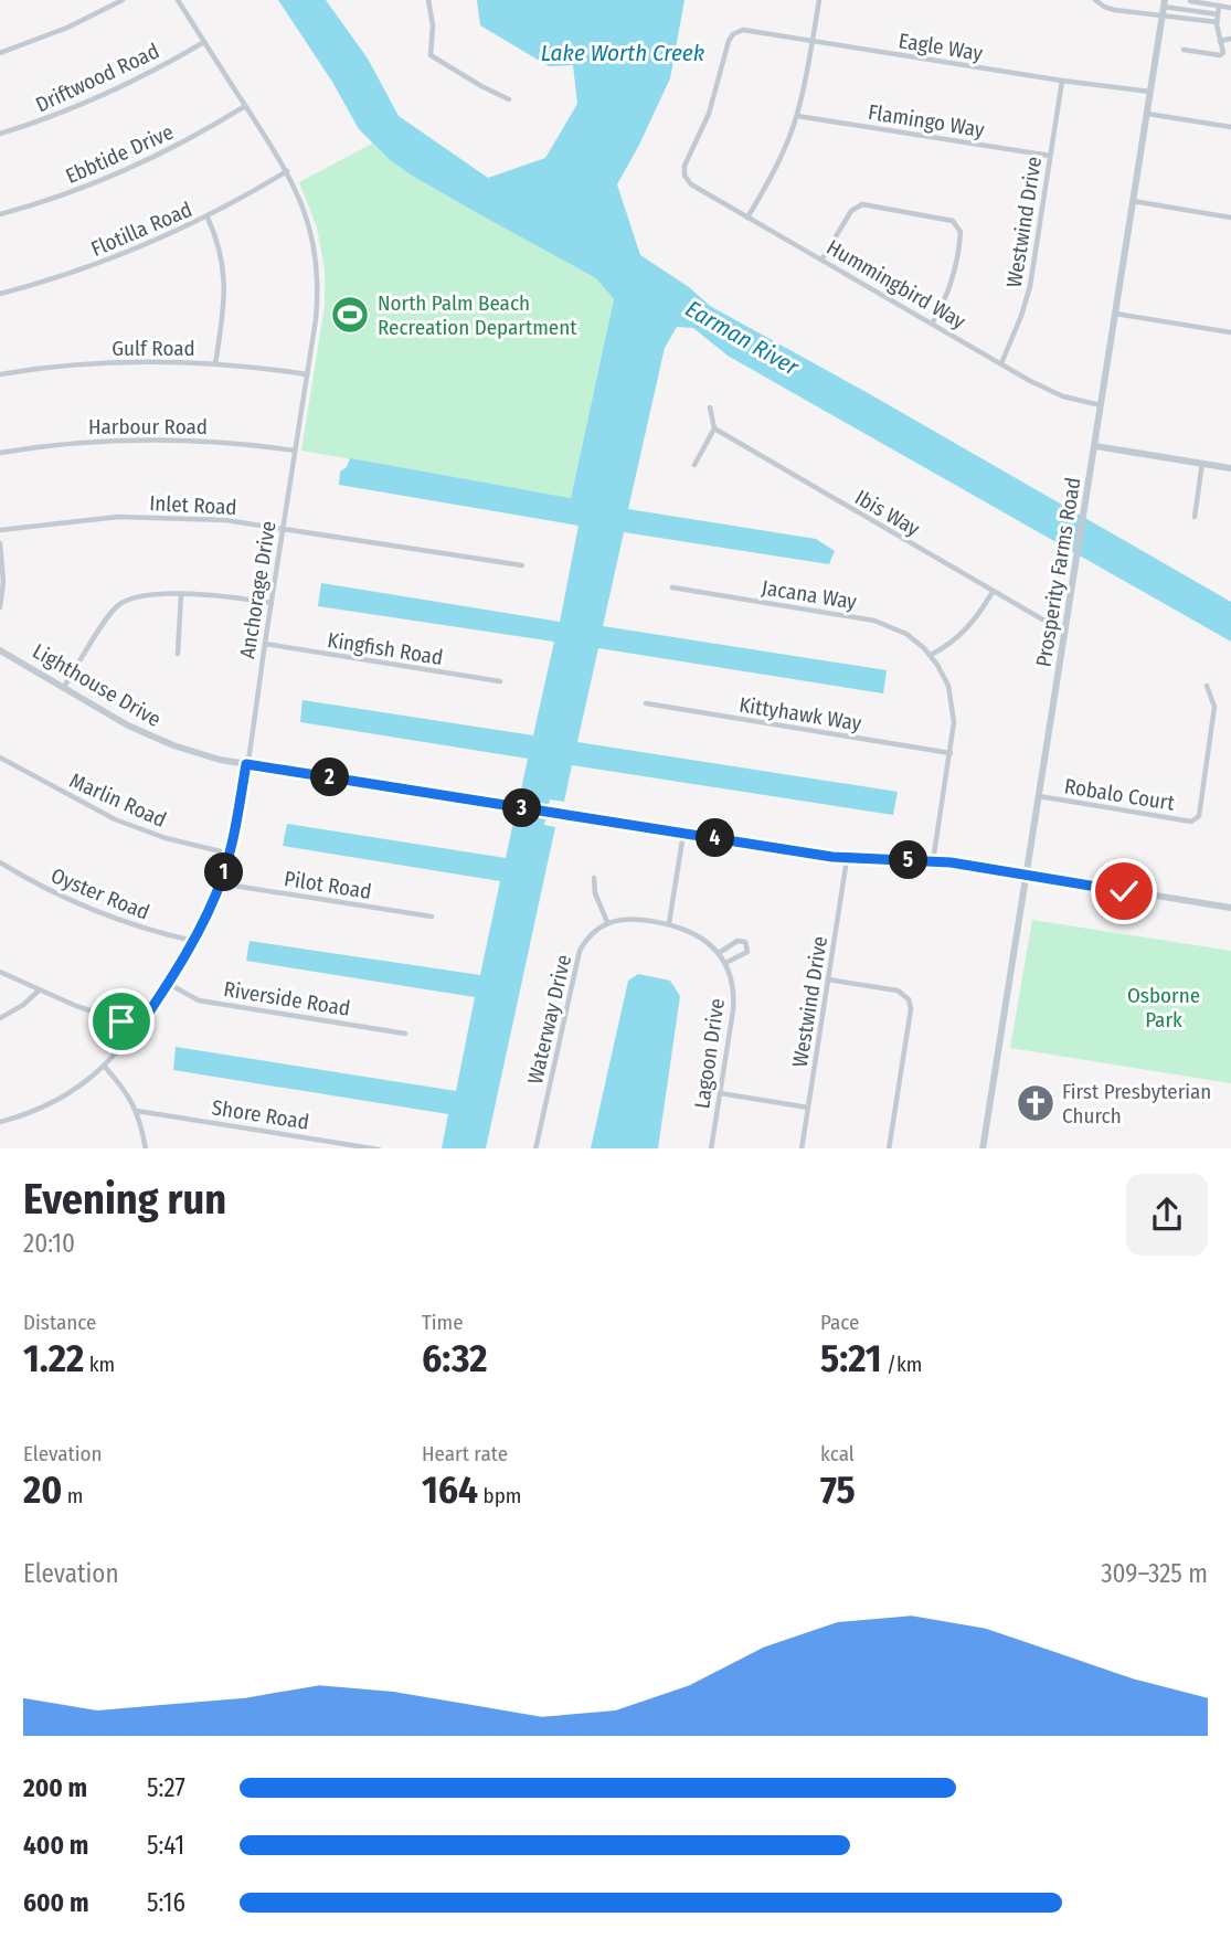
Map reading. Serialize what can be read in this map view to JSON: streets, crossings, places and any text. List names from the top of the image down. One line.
{"streets":{"street":["Eagle Way","Driftwood Road","Flamingo Way","Ebbtide Drive","Westwind Drive","Flotilla Road","Hummingbird Way","Gulf Road","Harbour Road","Inlet Road","Ibis Way","Prosperity Farms Road","Anchorage Drive","Jacana Way","Kingfish Road","Lighthouse Drive","Kittyhawk Way","Robalo Court","Marlin Road","Pilot Road","Oyster Road","Riverside Road","Waterway Drive","Lagoon Drive","Shore Road"]},"crossings":[["Eagle Way","Westwind Drive"],["Eagle Way","Hummingbird Way"],["Eagle Way","Prosperity Farms Road"],["Driftwood Road","Anchorage Drive"],["Flamingo Way","Westwind Drive"],["Ebbtide Drive","Anchorage Drive"],["Westwind Drive","Hummingbird Way"],["Westwind Drive","Lighthouse Drive"],["Flotilla Road","Anchorage Drive"],["Hummingbird Way","Prosperity Farms Road"],["Gulf Road","Anchorage Drive"],["Harbour Road","Anchorage Drive"],["Inlet Road","Anchorage Drive"],["Ibis Way","Prosperity Farms Road"],["Prosperity Farms Road","Lighthouse Drive"],["Prosperity Farms Road","Robalo Court"],["Anchorage Drive","Kingfish Road"],["Anchorage Drive","Lighthouse Drive"],["Anchorage Drive","Marlin Road"],["Anchorage Drive","Pilot Road"],["Anchorage Drive","Oyster Road"],["Anchorage Drive","Riverside Road"]],"water":["Lake Worth Creek","Earman River"],"parks":["Osborne Park"],"places":{"sports":["North Palm Beach Recreation Department"],"church":["First Presbyterian Church"]},"page":{"pins":["2","3","4","5","1"],"heading":["Evening run","20:10"],"stats":[["Distance","1.22 km"],["Time","6:32"],["Pace","5:21 /km"],["Elevation","20 m"],["Heart rate","164 bpm"],["kcal","75"]],"chart":["Elevation","309–325 m"],"list":[{"name":"200 m","note":"5:27"},{"name":"400 m","note":"5:41"},{"name":"600 m","note":"5:16"}]}}
